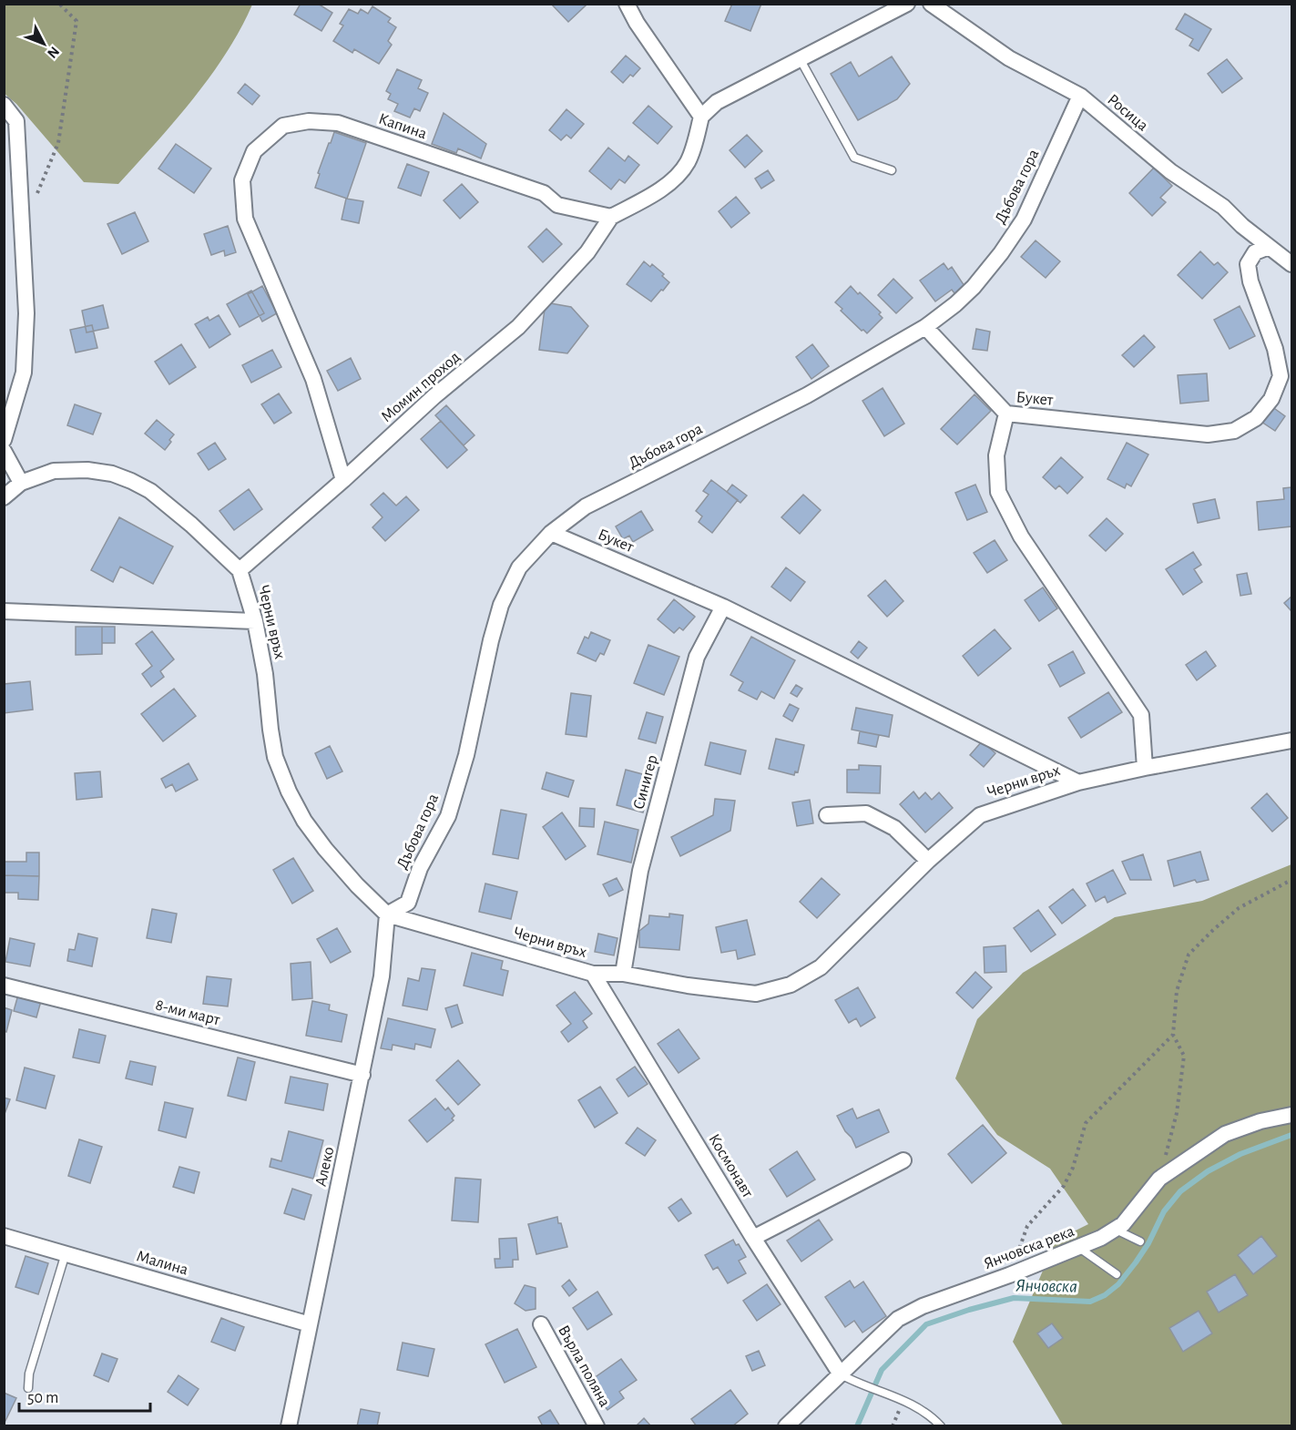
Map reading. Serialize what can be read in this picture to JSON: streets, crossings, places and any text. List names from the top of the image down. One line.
{"streets":{"street":["Росица","Капина","Дъбова гора","Момин проход","Букет","Черни връх","Синигер","8-ми март","Космонавт","Алеко","Янчовска река","Малина","Върла поляна"]},"crossings":[["Росица","Дъбова гора"],["Росица","Букет"],["Капина","Момин проход"],["Дъбова гора","Букет"],["Дъбова гора","Черни връх"],["Дъбова гора","Алеко"],["Момин проход","Черни връх"],["Букет","Черни връх"],["Букет","Синигер"],["Черни връх","Синигер"],["Черни връх","Космонавт"],["Черни връх","Алеко"],["8-ми март","Алеко"],["Космонавт","Янчовска река"],["Алеко","Малина"]],"water":["Янчовска"],"scale_bar":"50 m","north":"bottom right"}
